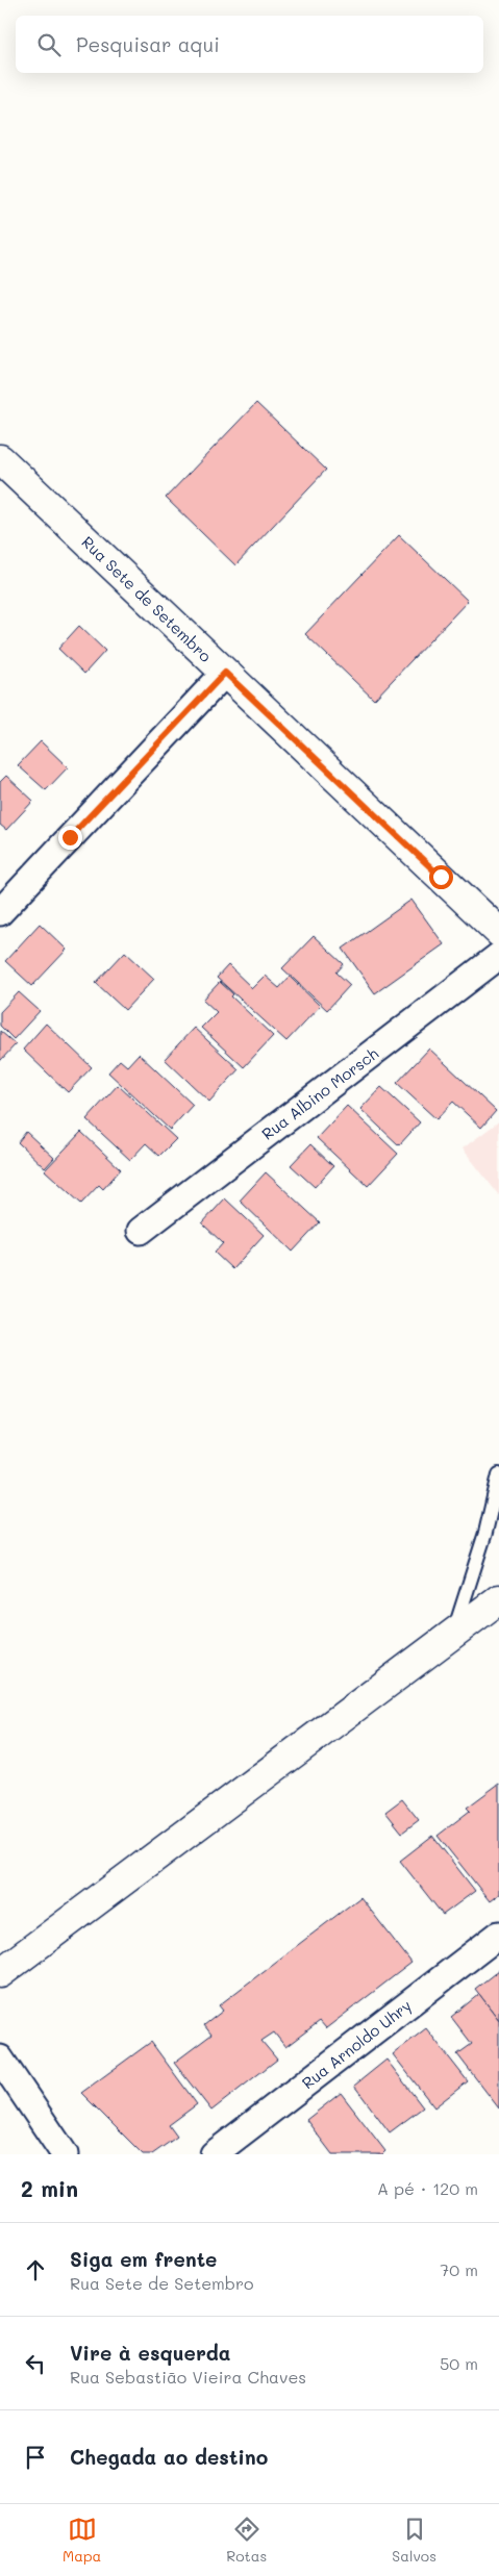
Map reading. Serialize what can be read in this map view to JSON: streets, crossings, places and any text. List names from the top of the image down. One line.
{"streets":{"main road":["Rua Sete de Setembro"],"street":["Rua Albino Morsch","Rua Arnoldo Uhry"]},"page":{"search":"Pesquisar aqui","heading":["2 min","A pé · 120 m"],"list":[["Siga em frente","Rua Sete de Setembro","70 m"],["Vire à esquerda","Rua Sebastião Vieira Chaves","50 m"],"Chegada ao destino"],"nav":["Mapa","Rotas","Salvos"]}}
